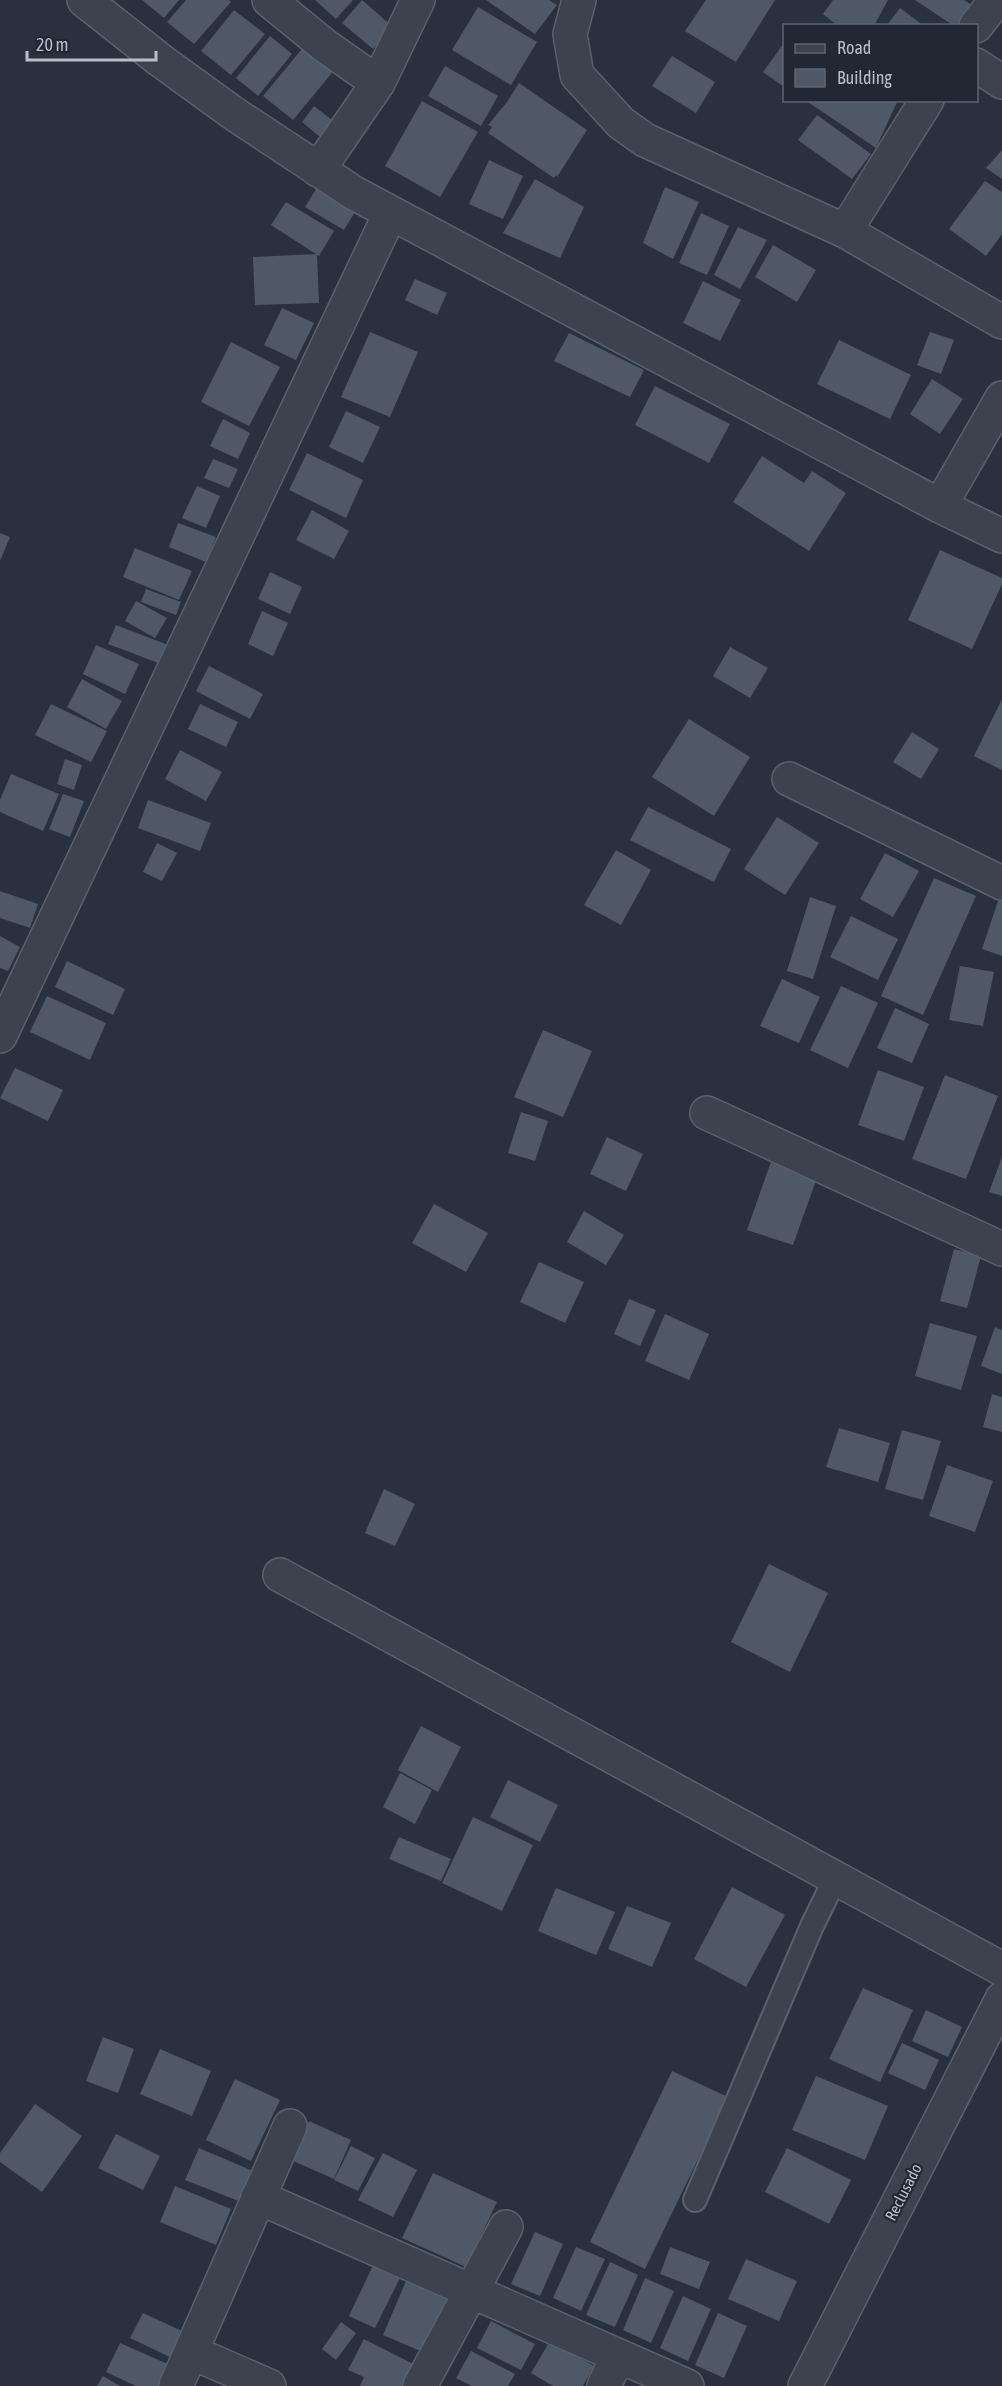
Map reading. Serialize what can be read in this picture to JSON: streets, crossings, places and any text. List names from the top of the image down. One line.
{"streets":{"street":["Reclusado"]},"legend":["Road","Building"],"scale_bar":"20 m"}
